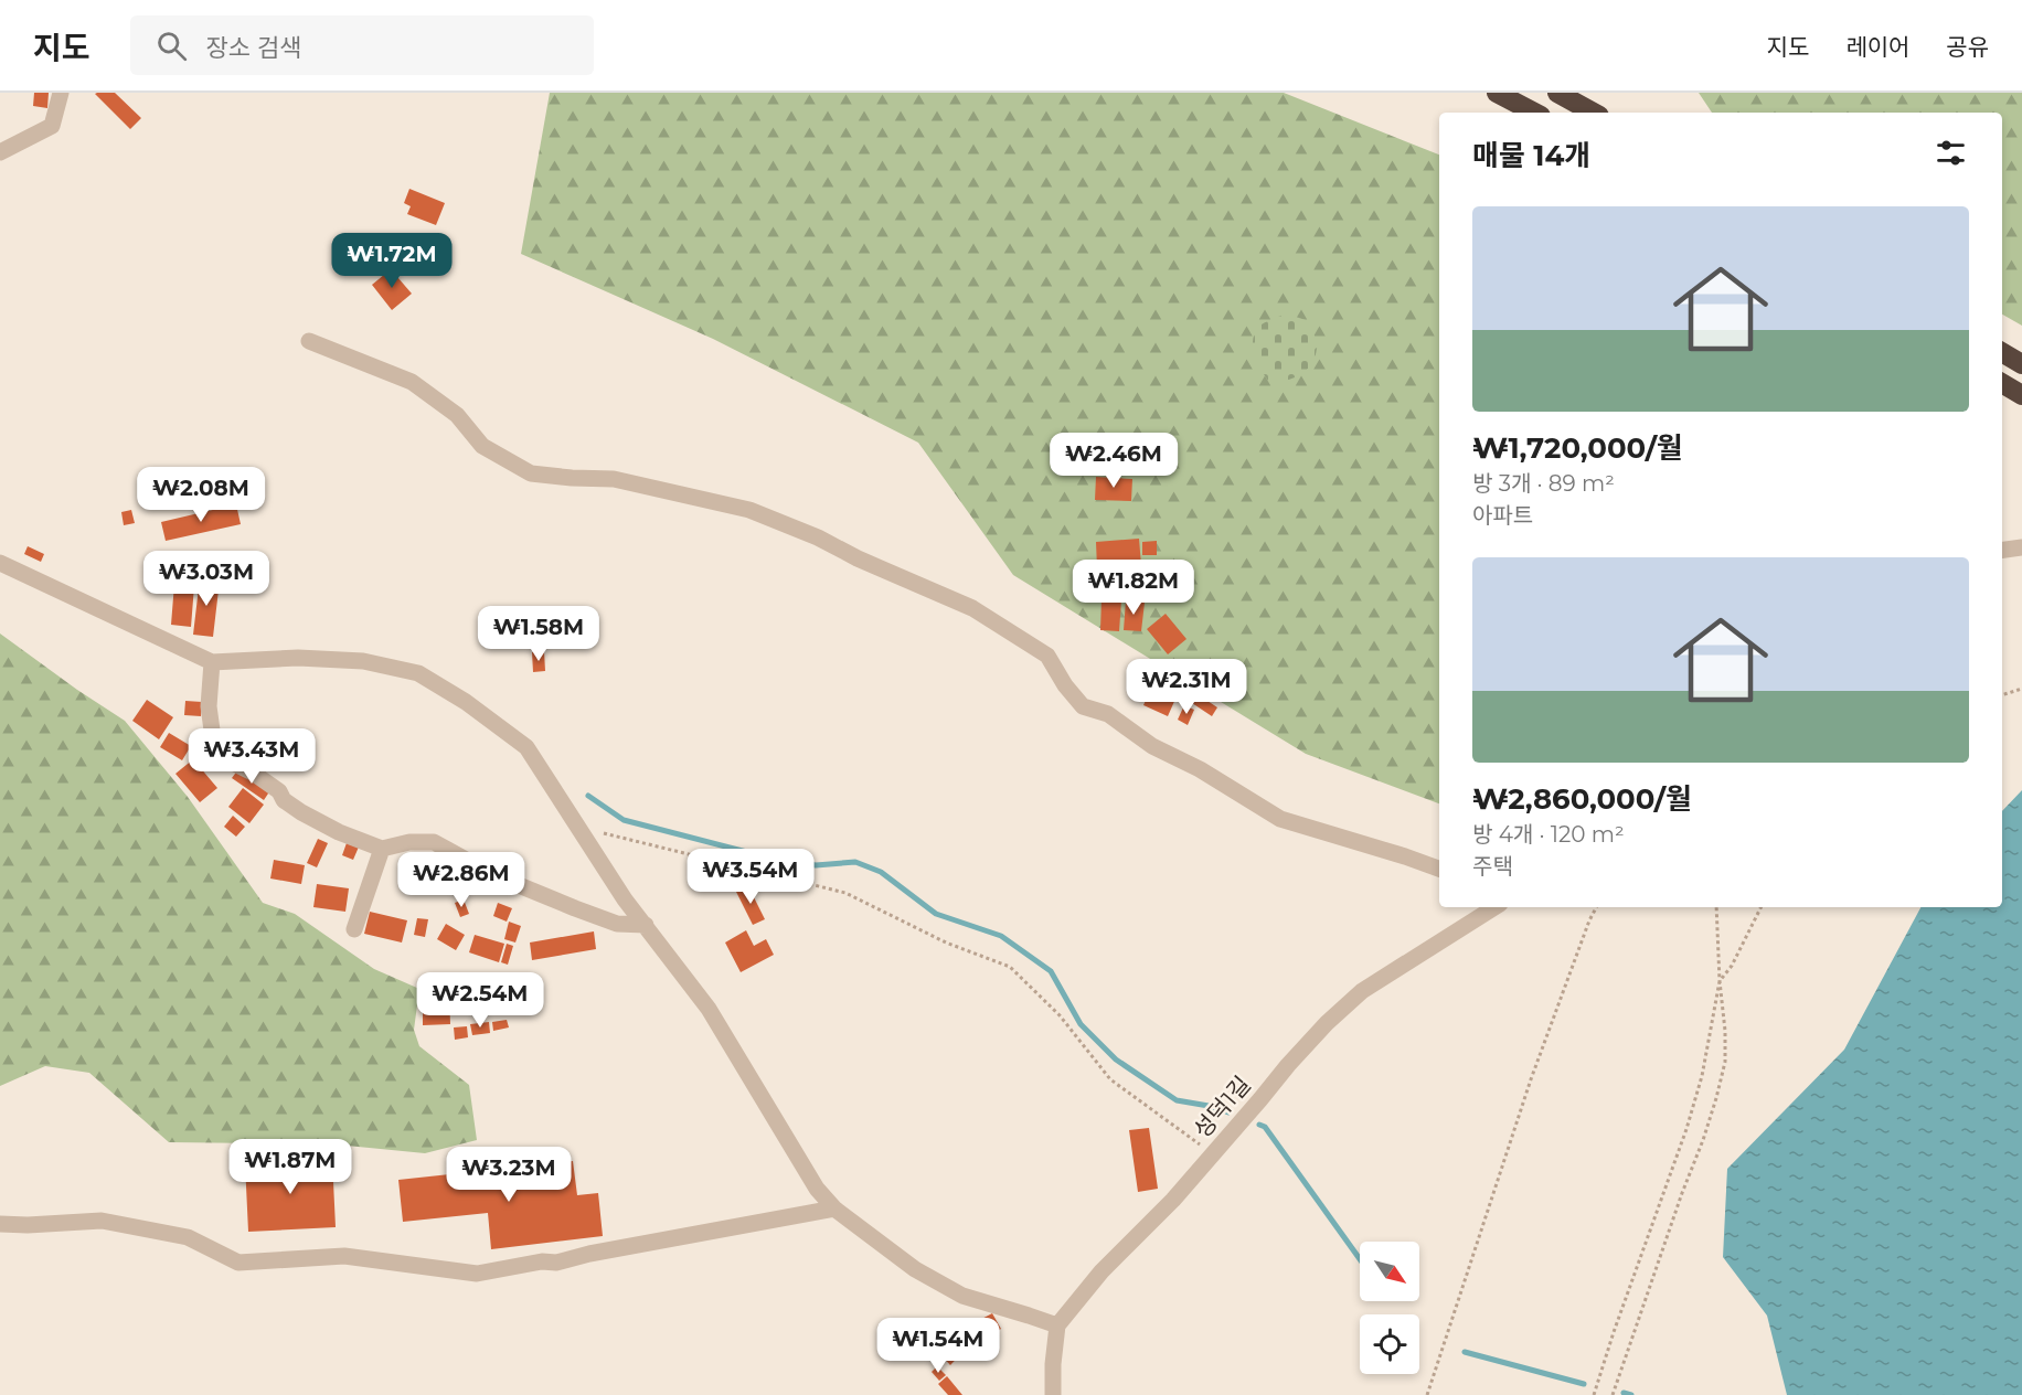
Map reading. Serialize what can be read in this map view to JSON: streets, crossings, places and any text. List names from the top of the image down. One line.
{"streets":{"street":["성덕1길"]},"north":"bottom right","page":{"header":"지도","search":"장소 검색","nav":["지도","레이어","공유"],"heading":"매물 14개","list":[{"name":"₩1,720,000/월","note":"방 3개 · 89 m² · 아파트"},{"name":"₩2,860,000/월","note":"방 4개 · 120 m² · 주택"}],"price":["₩1.72M","₩2.46M","₩2.08M","₩3.03M","₩1.82M","₩1.58M","₩2.31M","₩3.43M","₩3.54M","₩2.86M","₩2.54M","₩1.87M","₩3.23M","₩1.54M"]}}
